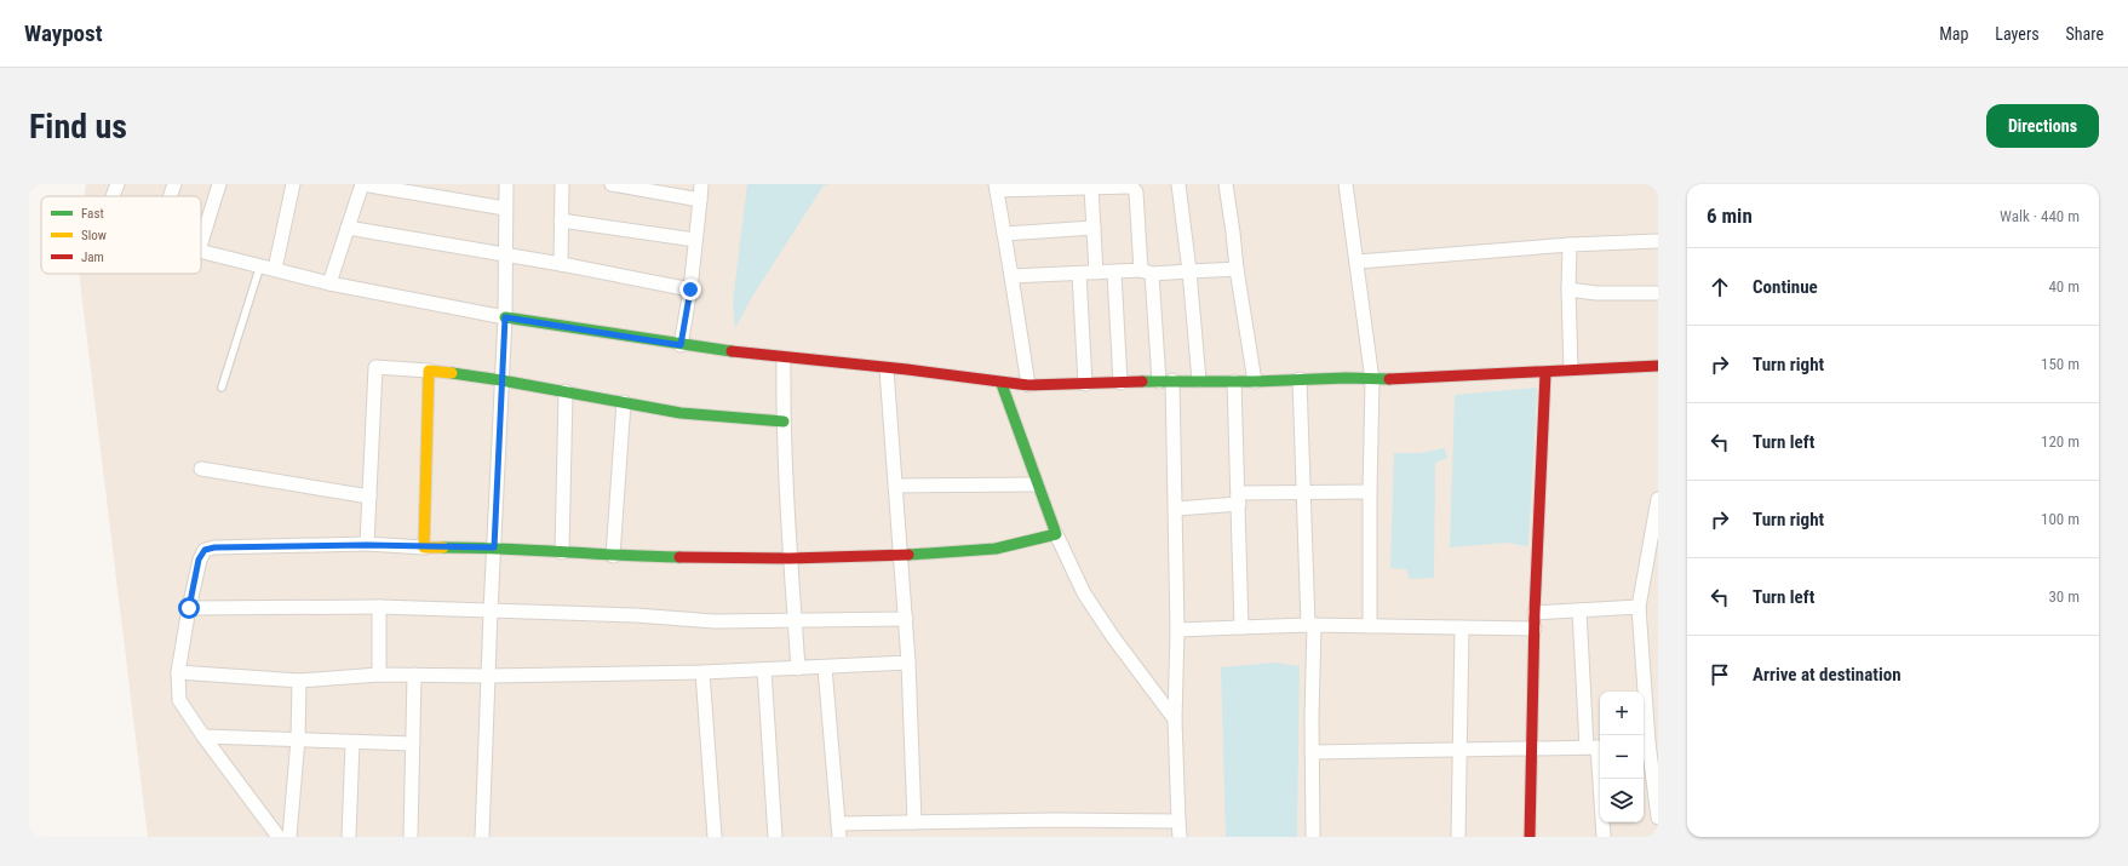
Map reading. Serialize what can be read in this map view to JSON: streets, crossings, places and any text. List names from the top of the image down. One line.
{"legend":["Fast","Slow","Jam"],"page":{"header":"Waypost","nav":["Map","Layers","Share"],"buttons":"Directions","title":"Find us","heading":["6 min","Walk · 440 m"],"list":[["Continue","40 m"],["Turn right","150 m"],["Turn left","120 m"],["Turn right","100 m"],["Turn left","30 m"],"Arrive at destination"],"map_buttons":["+","−"]}}
